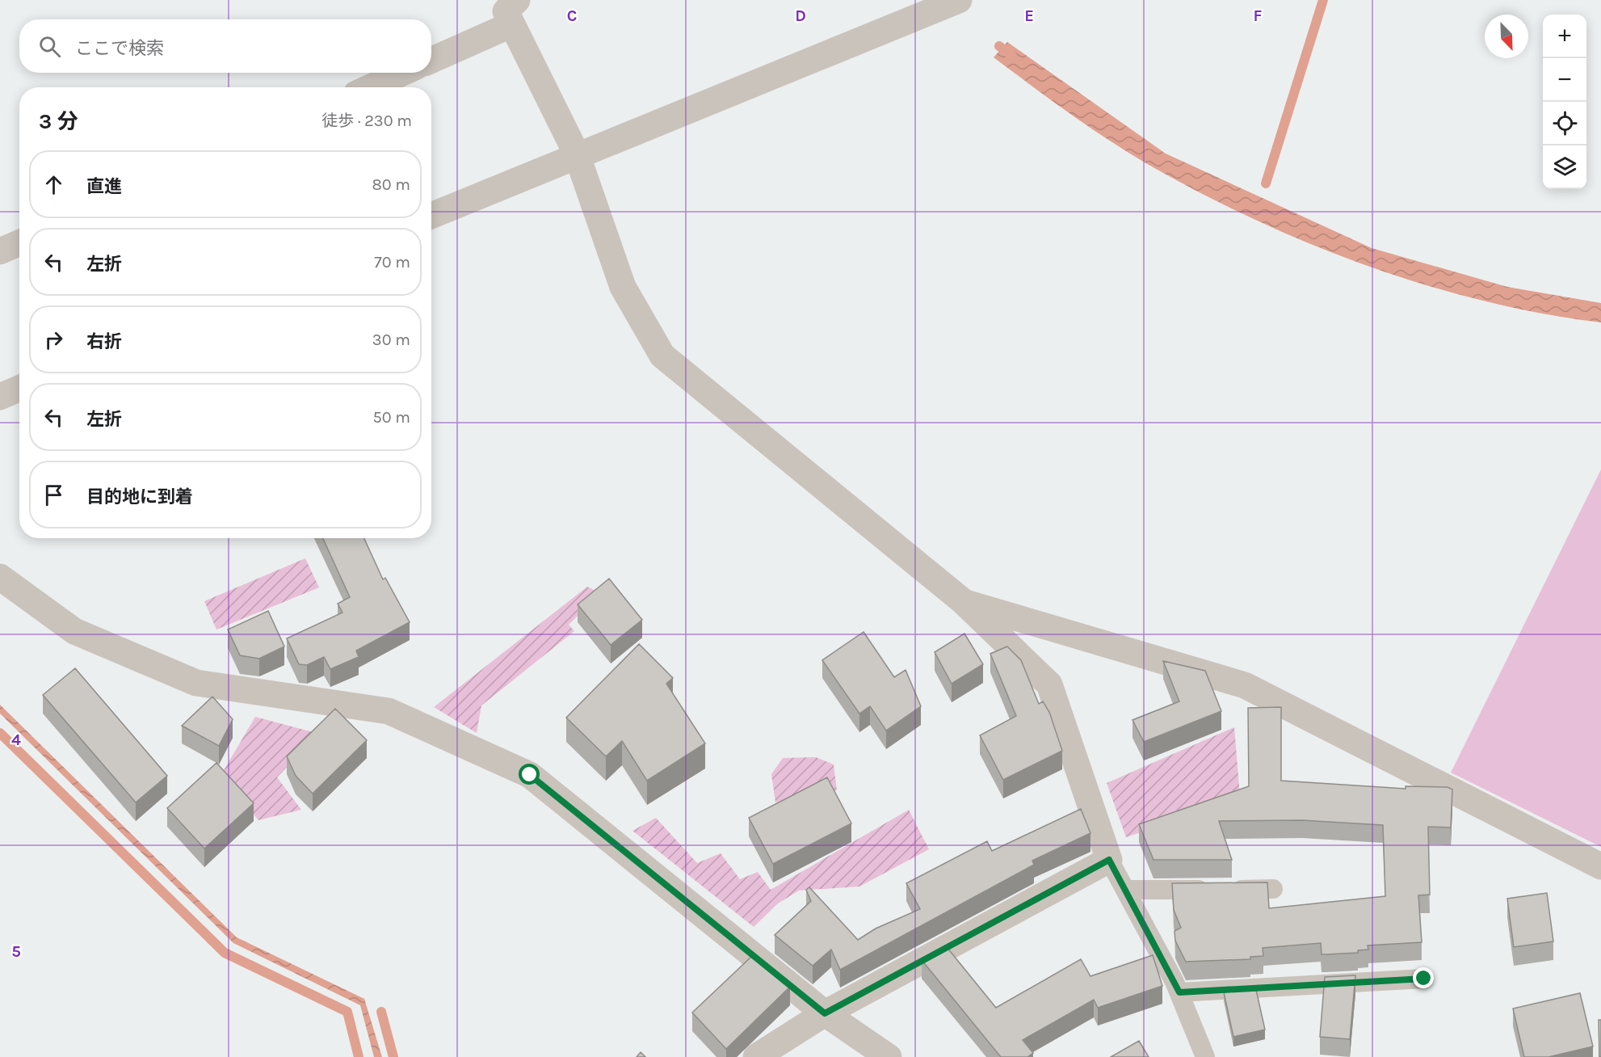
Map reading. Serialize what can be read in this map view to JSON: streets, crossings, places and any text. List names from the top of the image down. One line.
{"north":"bottom right","page":{"map_buttons":["+","−"],"search":"ここで検索","heading":["3 分","徒歩 · 230 m"],"list":[["直進","80 m"],["左折","70 m"],["右折","30 m"],["左折","50 m"],"目的地に到着"]},"grid":{"columns":["C","D","E","F"],"rows":["4","5"]}}
